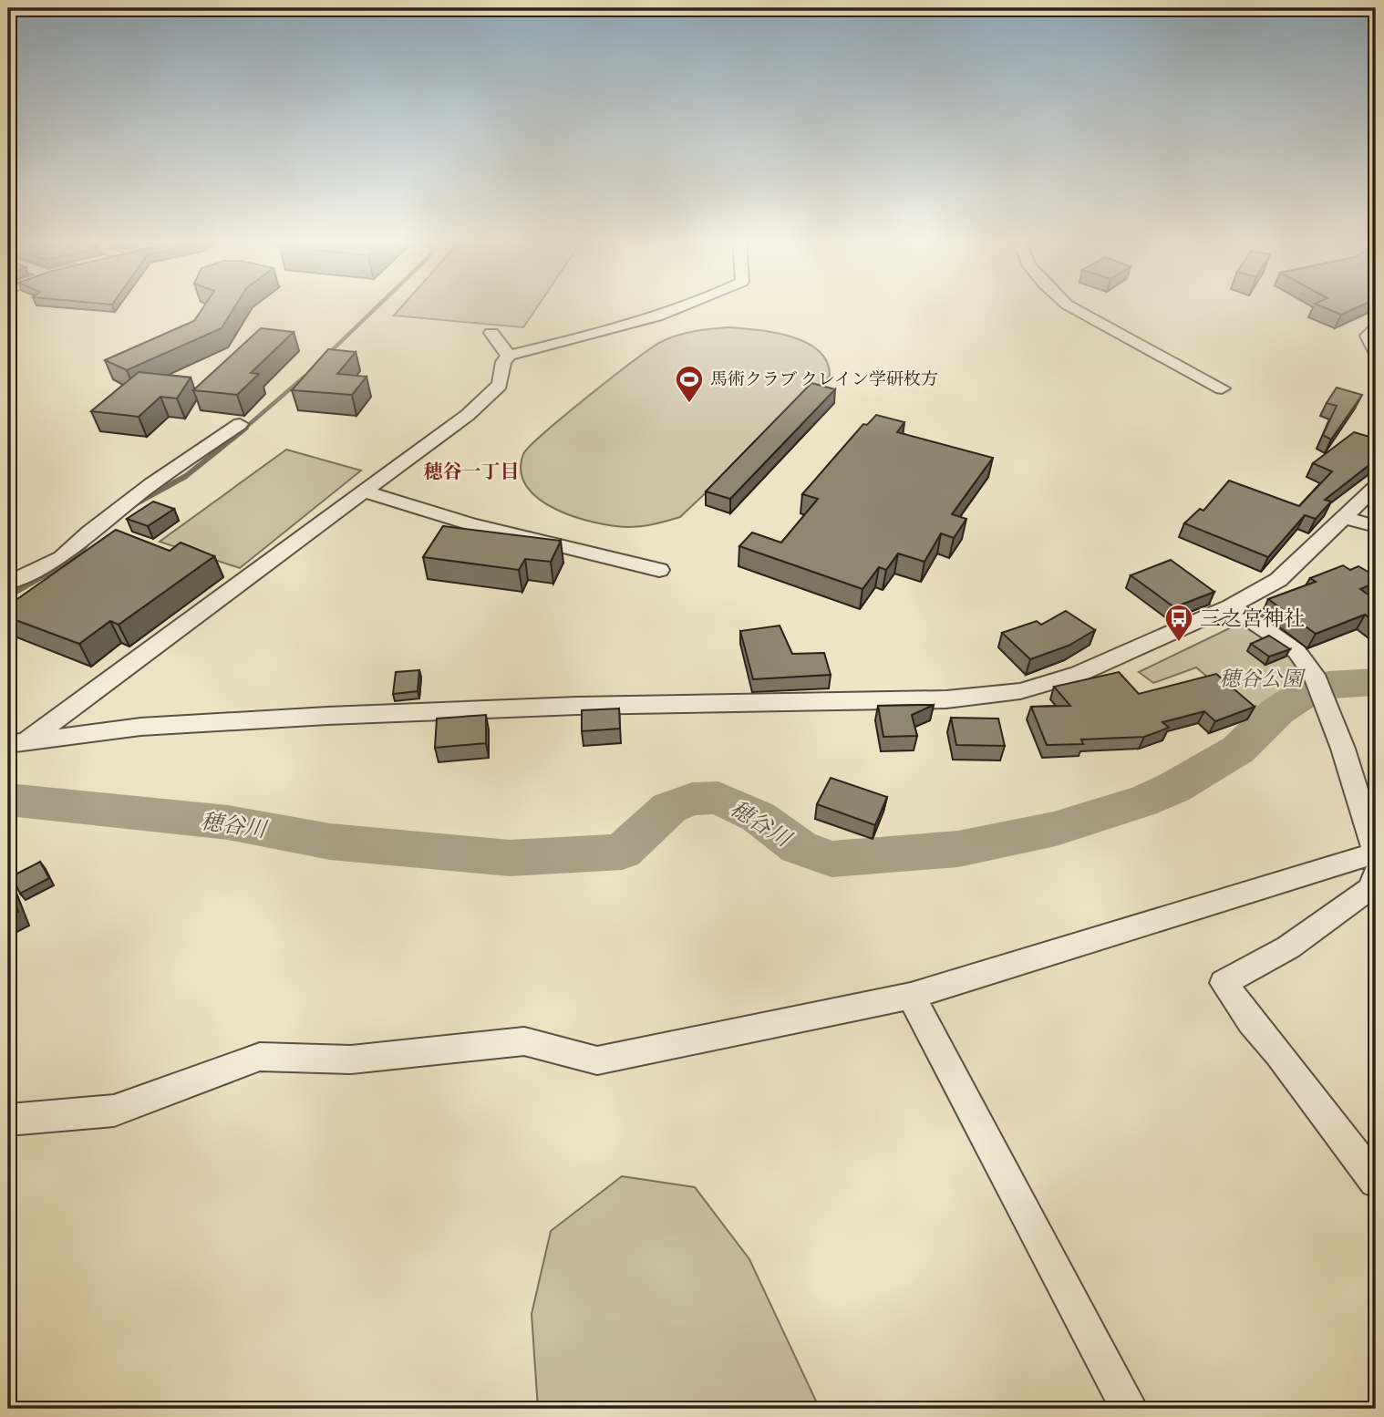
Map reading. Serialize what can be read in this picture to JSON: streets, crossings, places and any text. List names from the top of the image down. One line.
{"districts":["穂谷一丁目"],"water":["穂谷川"],"parks":["穂谷公園"],"places":{"sports":["馬術クラブ クレイン学研枚方"],"bus stop":["三之宮神社"]}}
